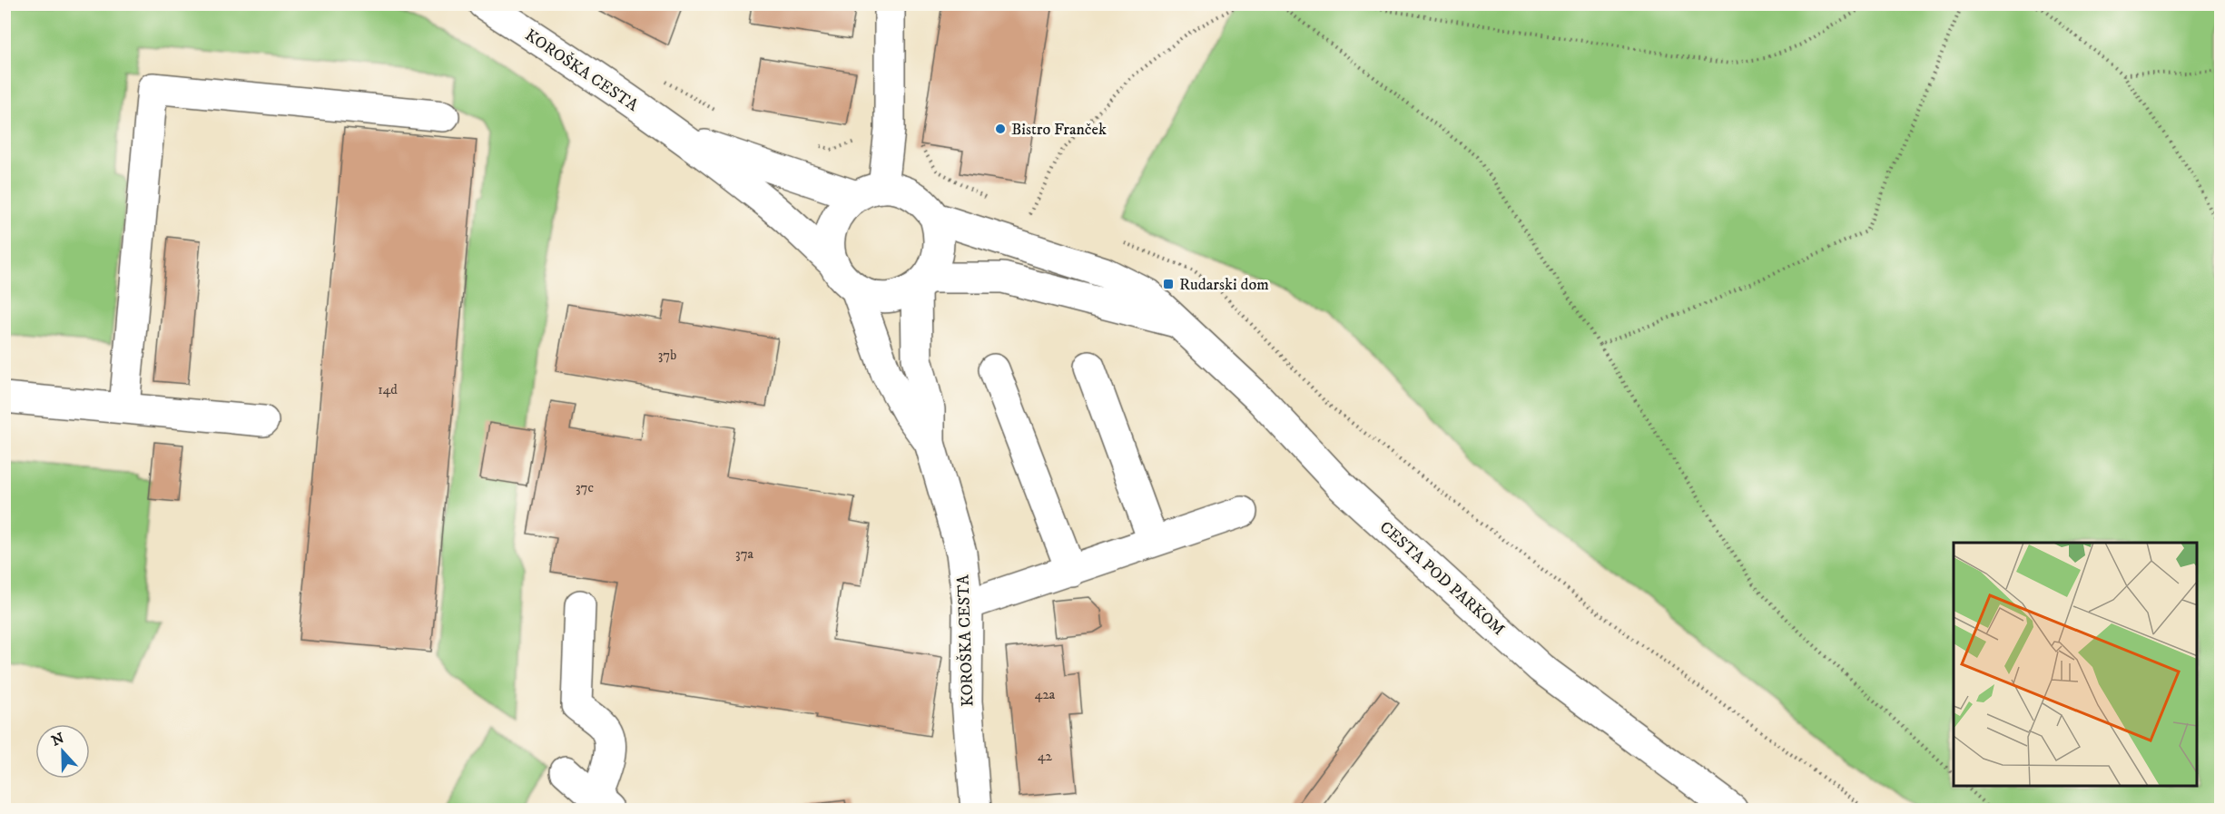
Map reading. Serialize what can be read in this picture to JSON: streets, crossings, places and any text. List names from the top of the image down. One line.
{"streets":{"main road":["KOROŠKA CESTA","CESTA POD PARKOM"]},"places":{"other":["Bistro Franček"],"transit":["Rudarski dom"]},"house_numbers":["37b","14d","37c","37a","42a","42"],"north":"top"}
